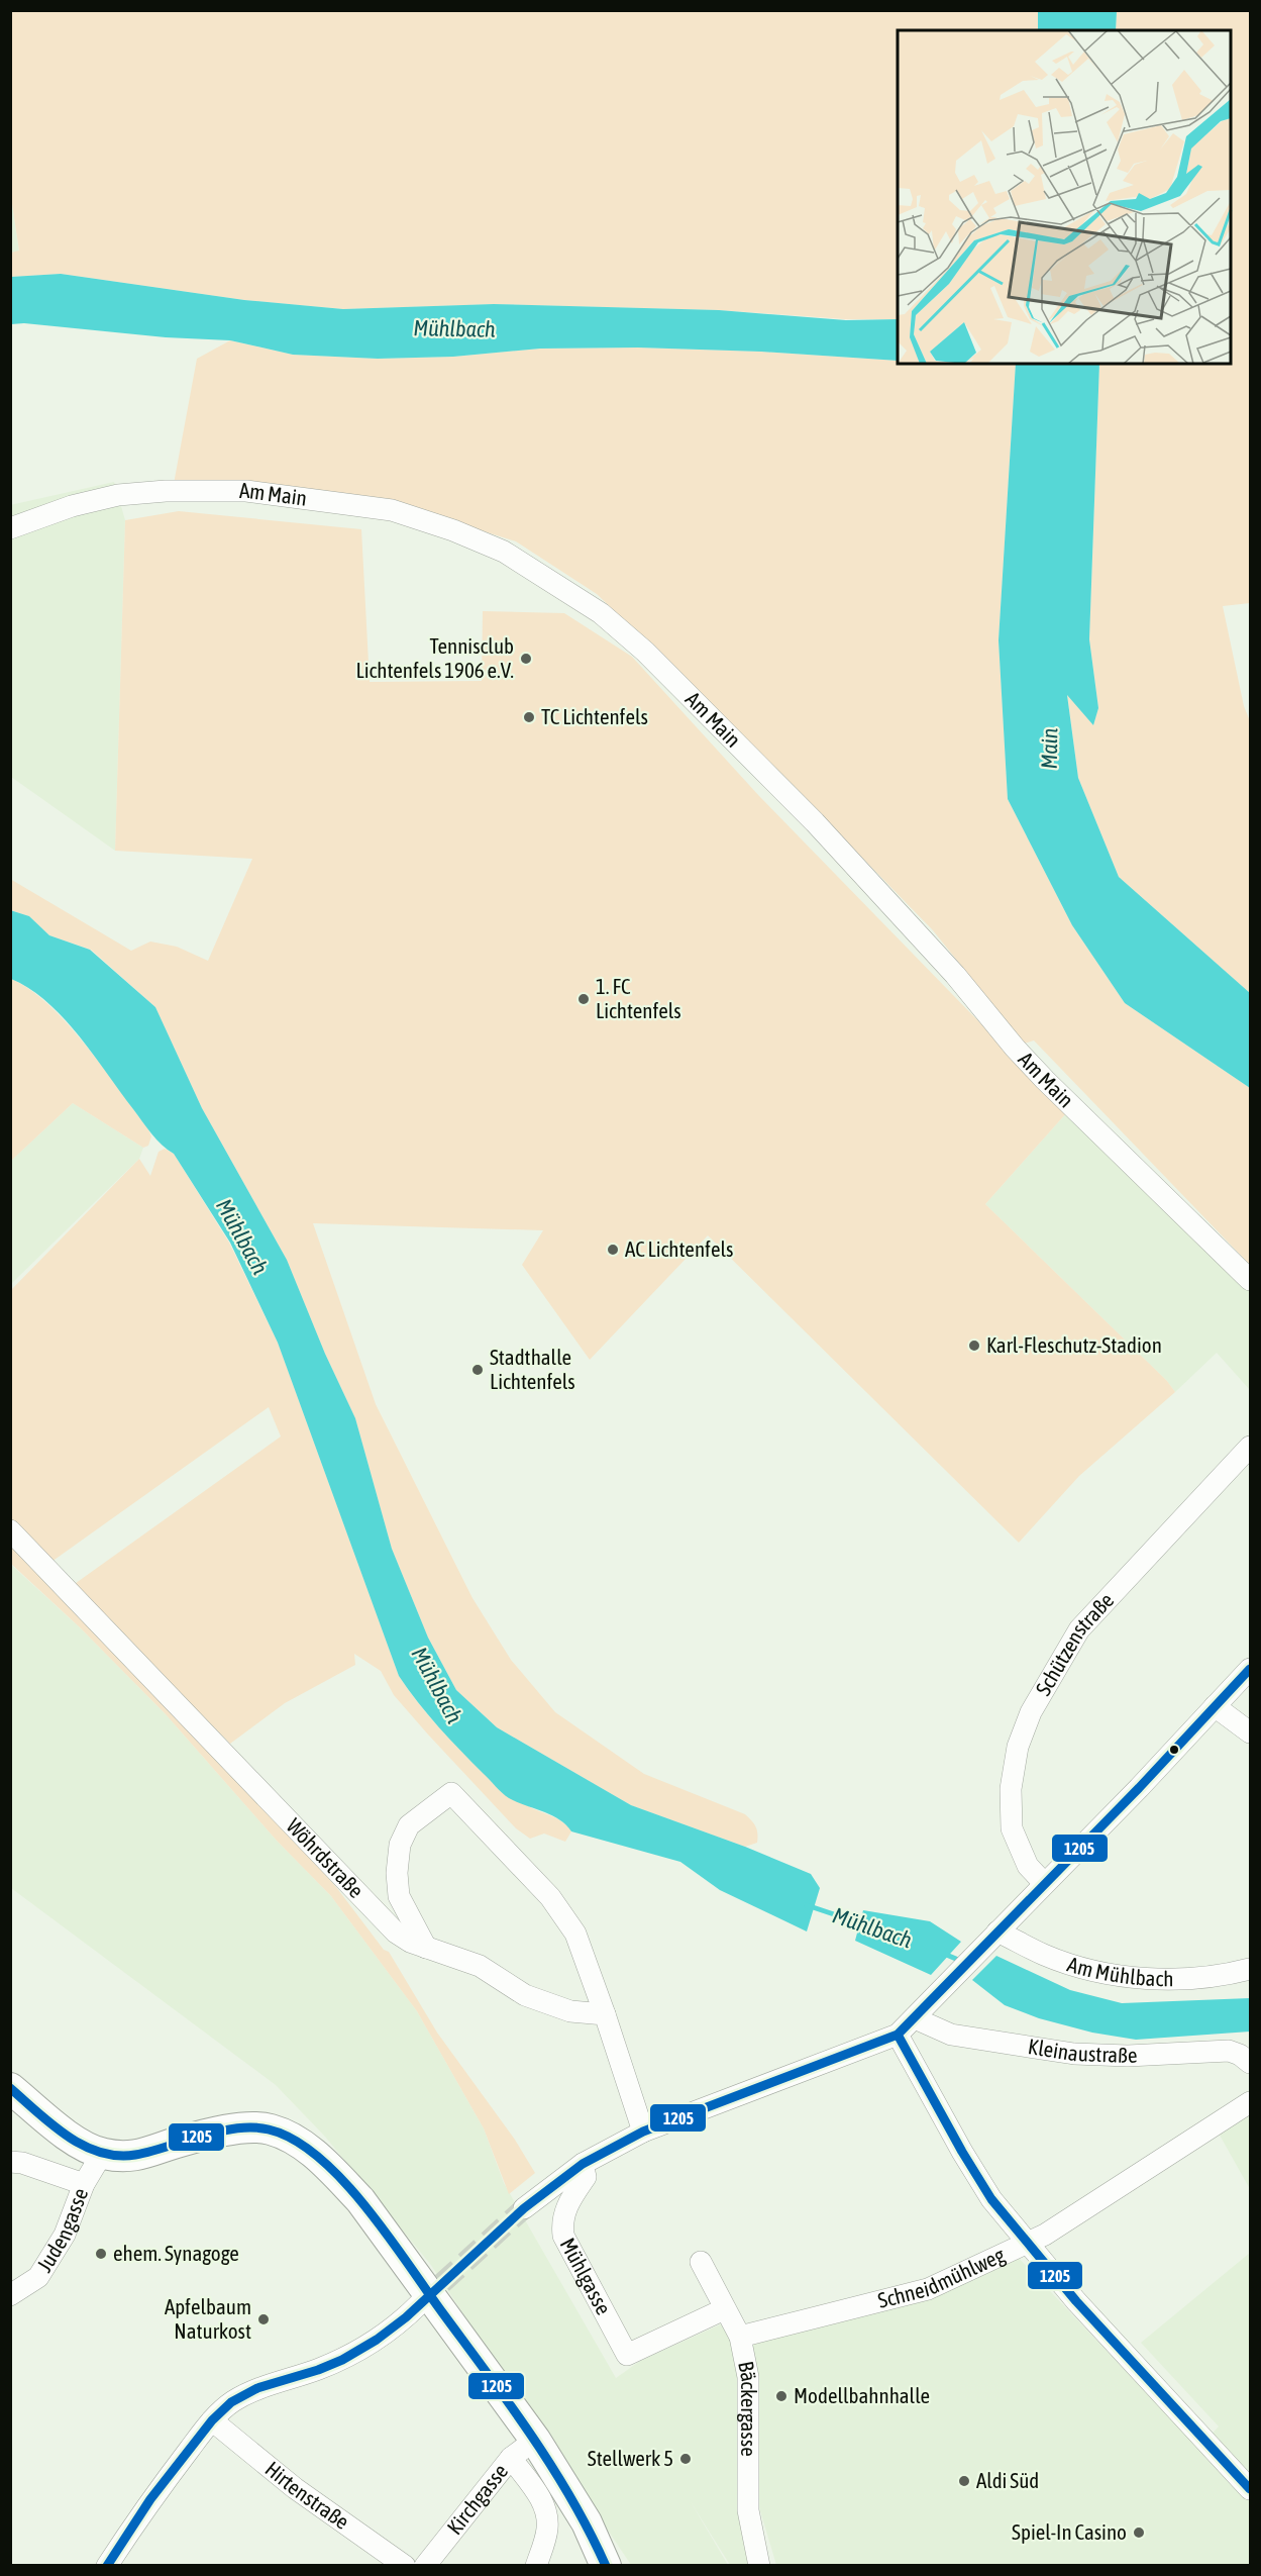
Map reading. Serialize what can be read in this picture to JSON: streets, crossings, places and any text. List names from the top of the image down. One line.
{"streets":{"street":["Am Main","Schützenstraße","Wöhrdstraße","Am Mühlbach","Kleinaustraße","Judengasse","Mühlgasse","Schneidmühlweg","Bäckergasse","Hirtenstraße","Kirchgasse"]},"crossings":[["Mühlgasse","Bäckergasse"],["Schneidmühlweg","Bäckergasse"]],"water":["Mühlbach","Main"],"places":["Tennisclub Lichtenfels 1906 e.V.","TC Lichtenfels","1. FC Lichtenfels","AC Lichtenfels","Karl-Fleschutz-Stadion","Stadthalle Lichtenfels","ehem. Synagoge","Apfelbaum Naturkost","Modellbahnhalle","Stellwerk 5","Aldi Süd","Spiel-In Casino"],"lines":["transit line 1205"]}
